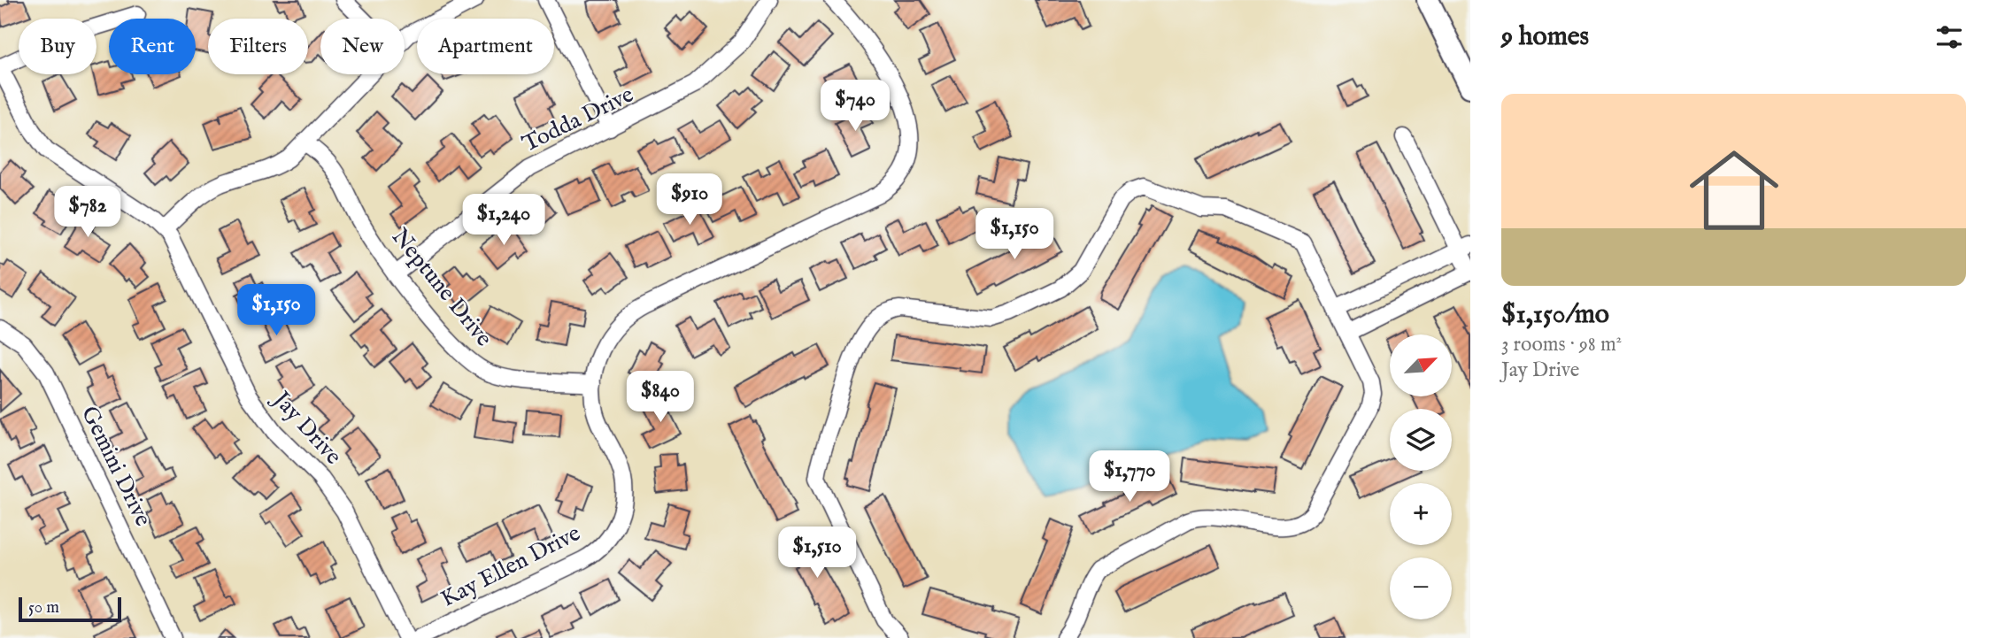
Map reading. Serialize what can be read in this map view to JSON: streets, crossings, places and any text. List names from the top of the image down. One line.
{"streets":{"street":["Todda Drive","Neptune Drive","Jay Drive","Gemini Drive","Kay Ellen Drive"]},"crossings":[["Todda Drive","Neptune Drive"],["Neptune Drive","Kay Ellen Drive"]],"scale_bar":"50 m","north":"top right","page":{"heading":"9 homes","chip":["Buy","Rent","Filters","New","Apartment"],"list":[{"name":"$1,150/mo","note":"3 rooms · 98 m² · Jay Drive"}],"price":["$740","$910","$782","$1,240","$1,150","$1,150","$840","$1,770","$1,510"],"map_buttons":["+","−"],"scale":"50 m"}}
